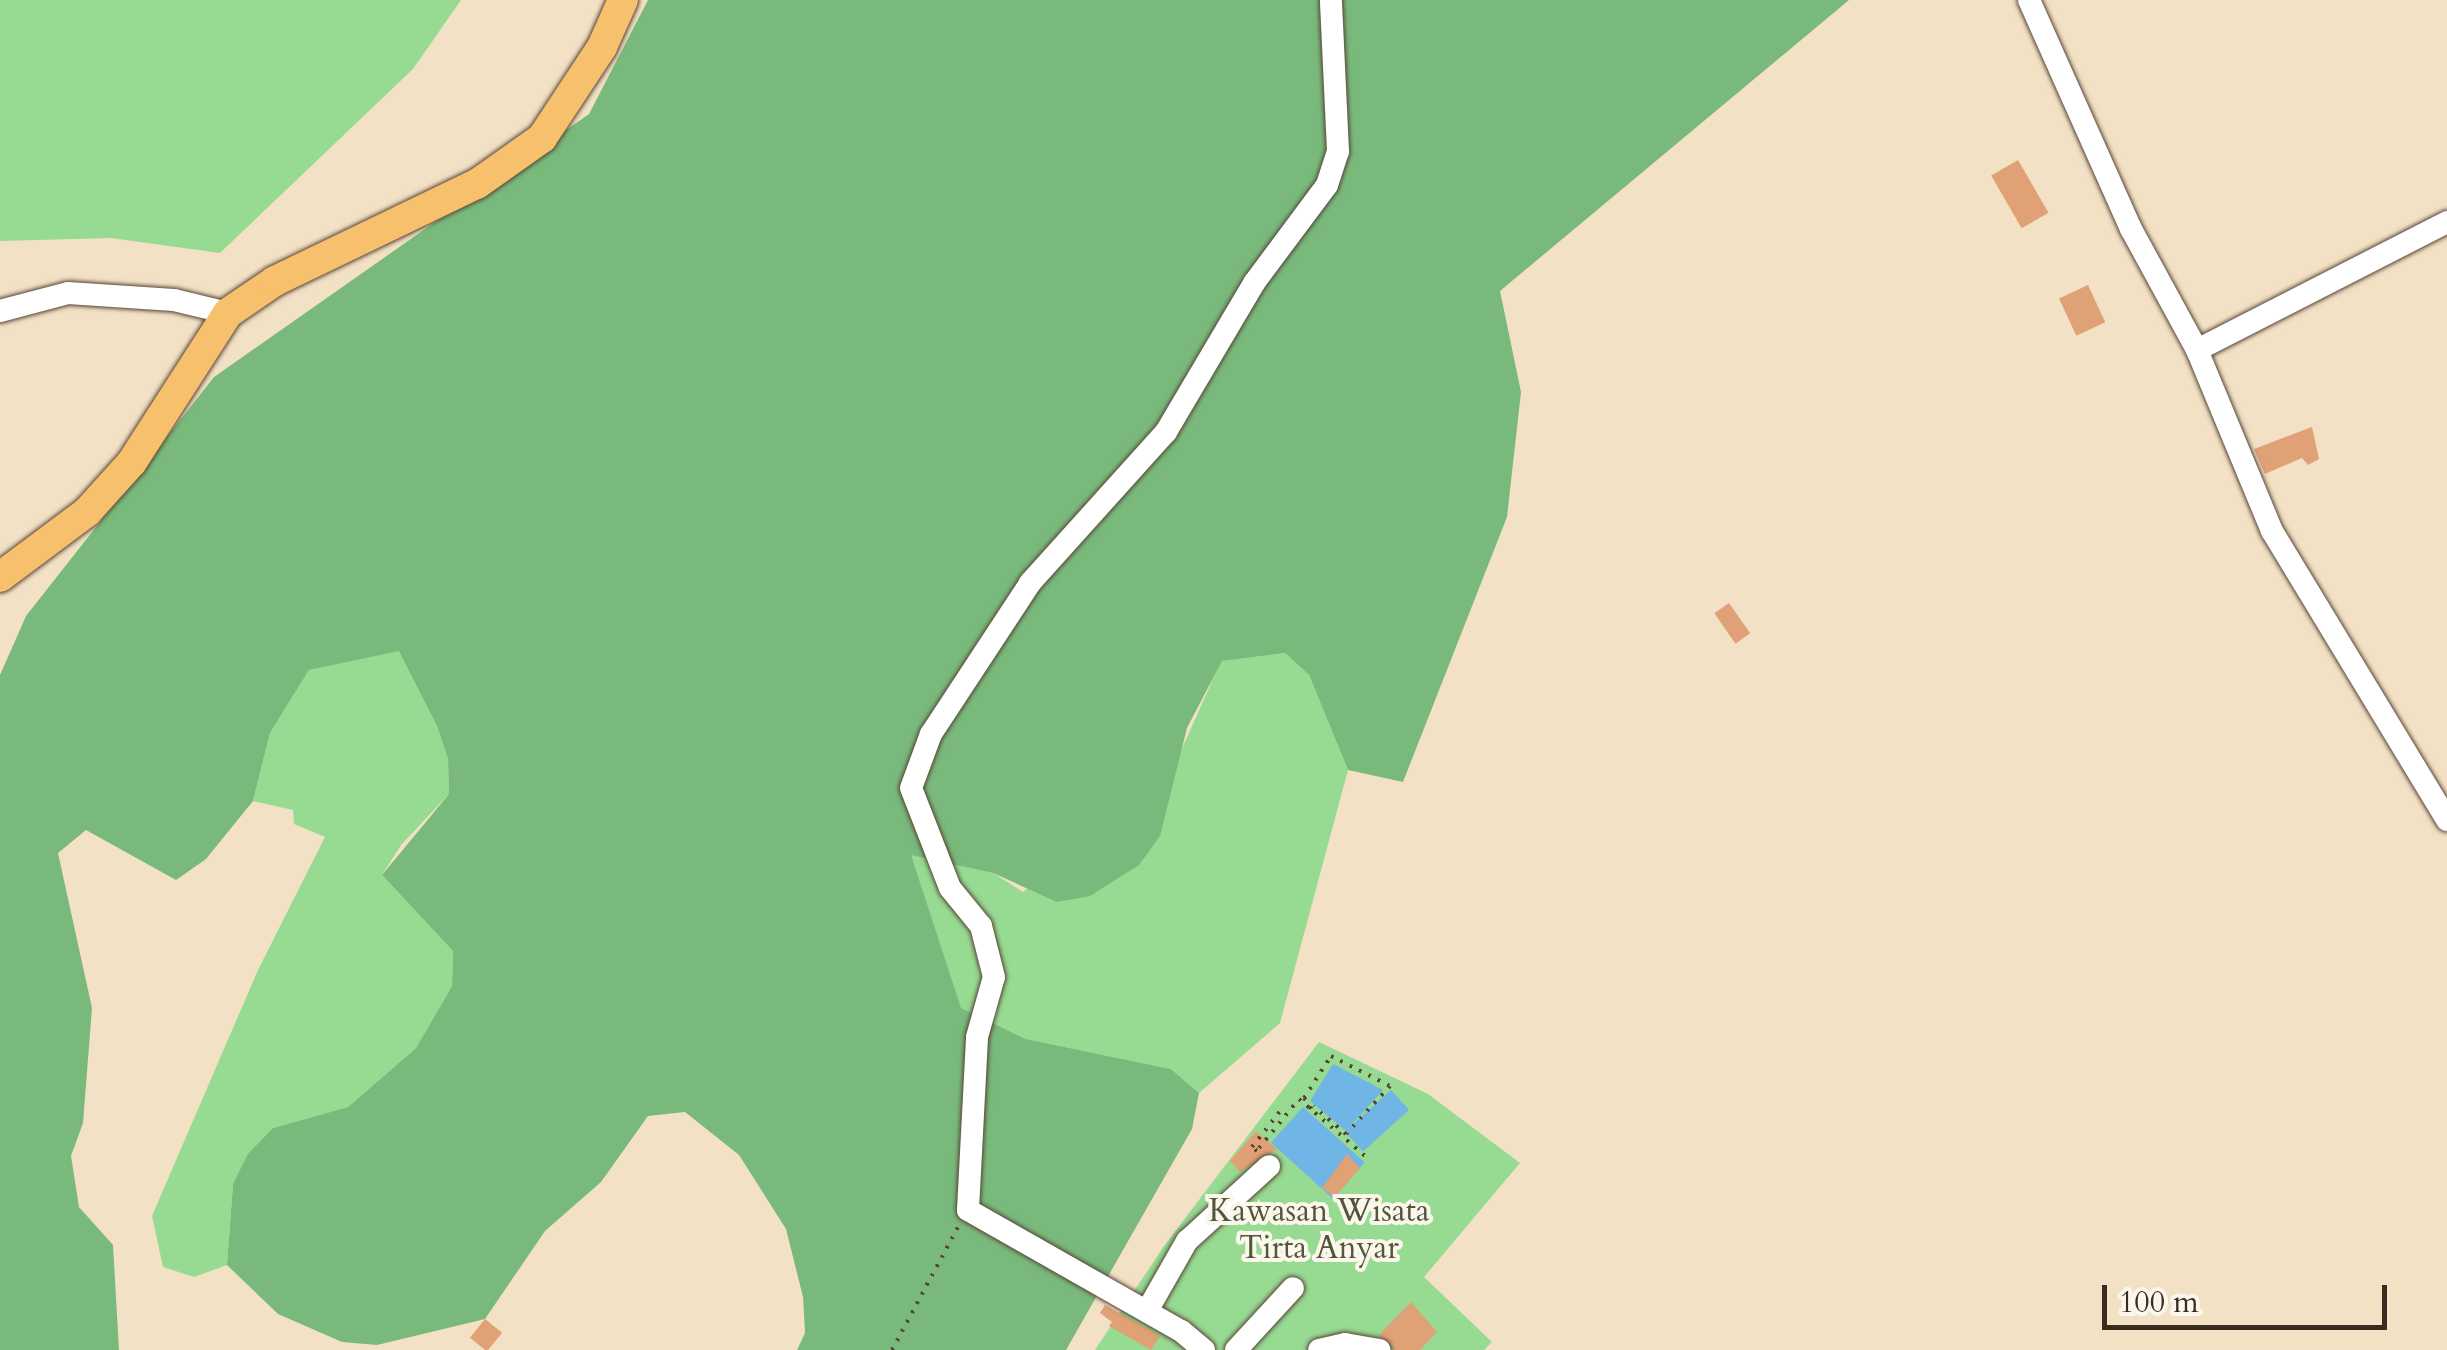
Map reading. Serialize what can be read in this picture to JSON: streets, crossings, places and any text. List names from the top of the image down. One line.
{"parks":["Kawasan Wisata Tirta Anyar"],"scale_bar":"100 m"}
